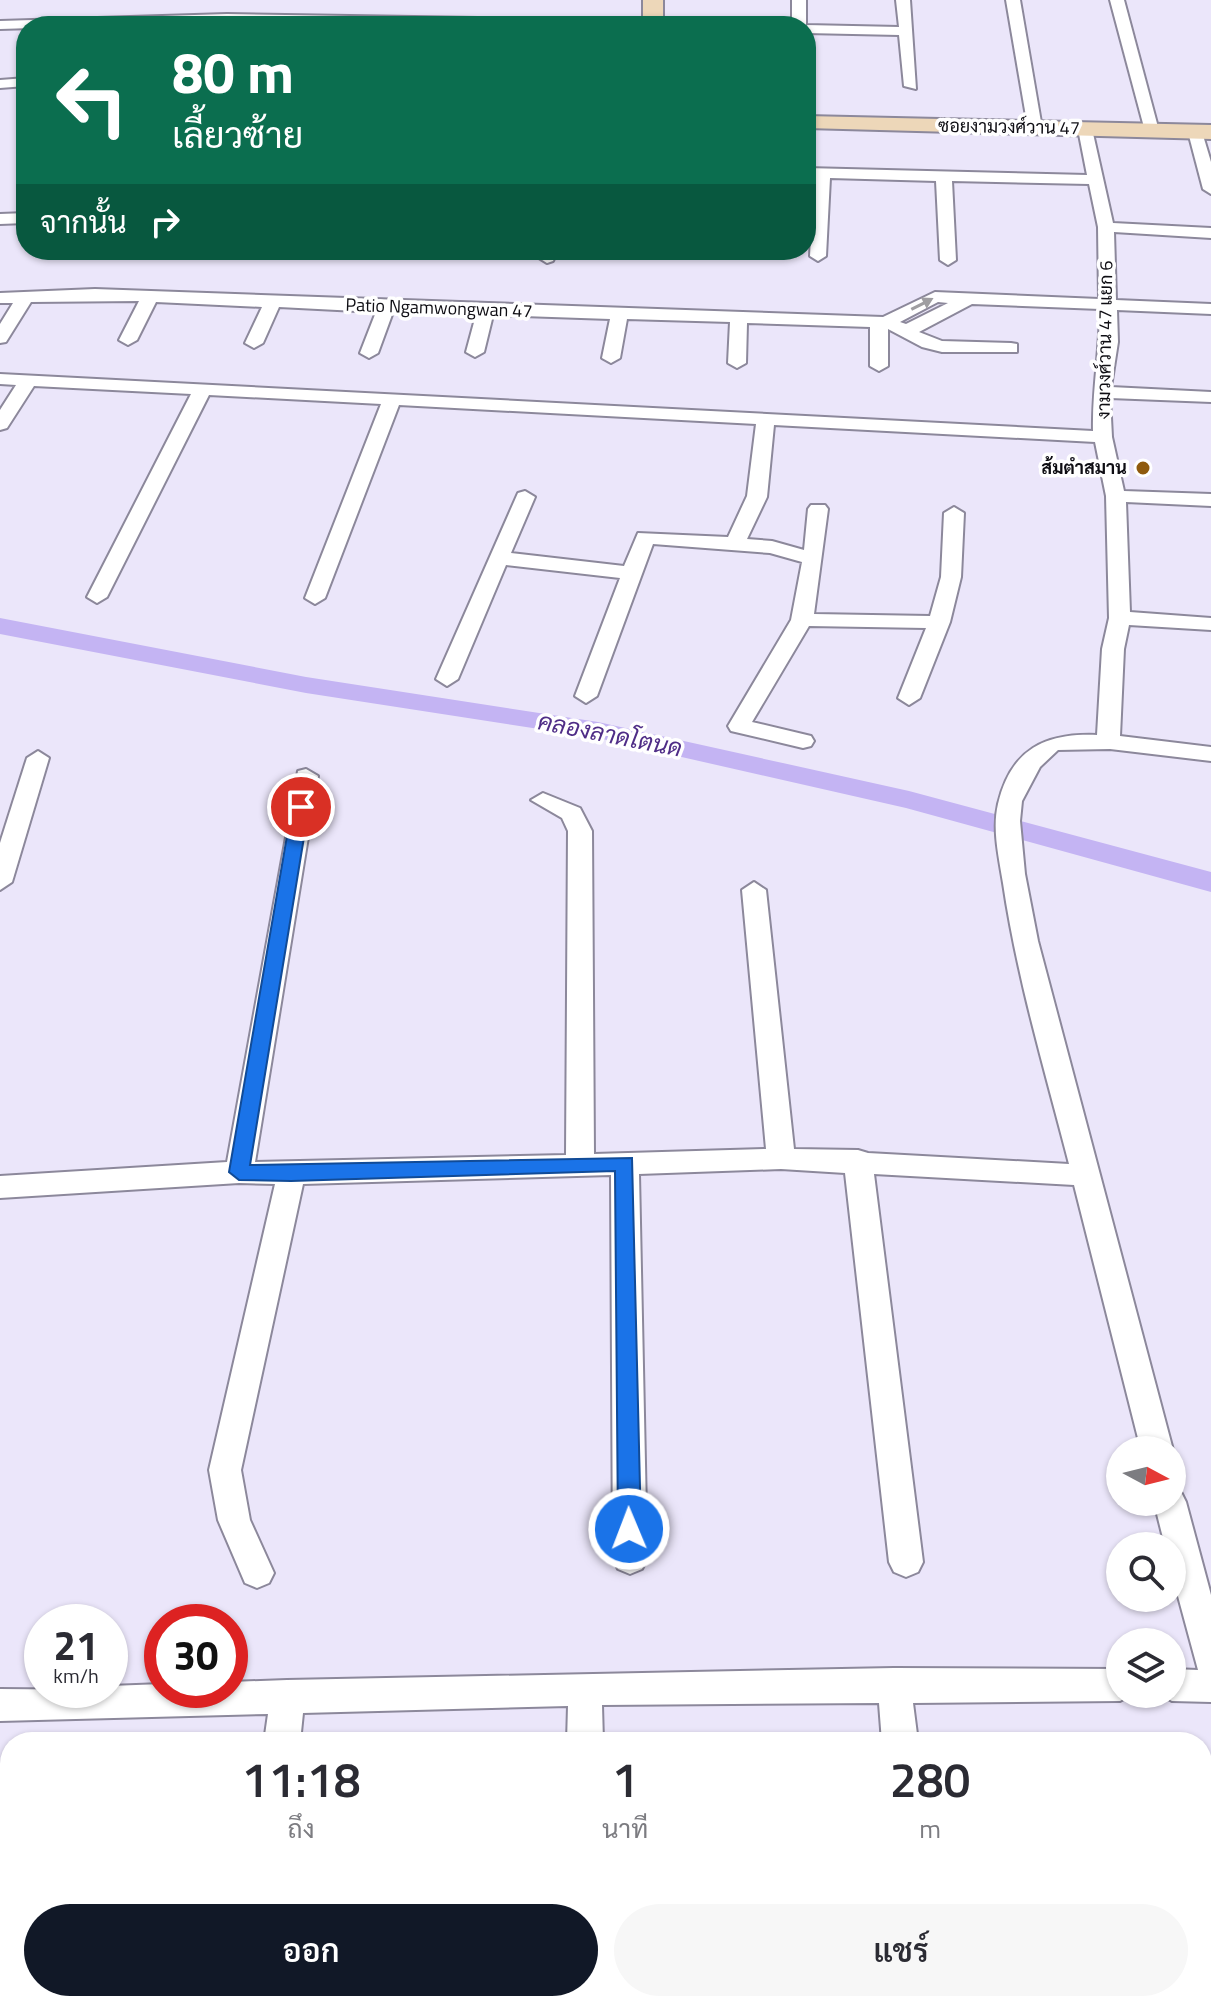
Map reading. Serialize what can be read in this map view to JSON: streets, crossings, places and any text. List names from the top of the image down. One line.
{"streets":{"street":["ซอยงามวงศ์วาน 47","Patio Ngamwongwan 47","งามวงศ์วาน 47 แยก 6"]},"crossings":[["ซอยงามวงศ์วาน 47","งามวงศ์วาน 47 แยก 6"]],"water":["คลองลาดโตนด"],"places":["ส้มตำสมาน"],"north":"right","page":{"turn":["80 m","เลี้ยวซ้าย"],"then":"จากนั้น","speed":"21 km/h","limit":"30","eta":["11:18","ถึง","1","นาที","280","m"],"buttons":["ออก","แชร์"]}}
